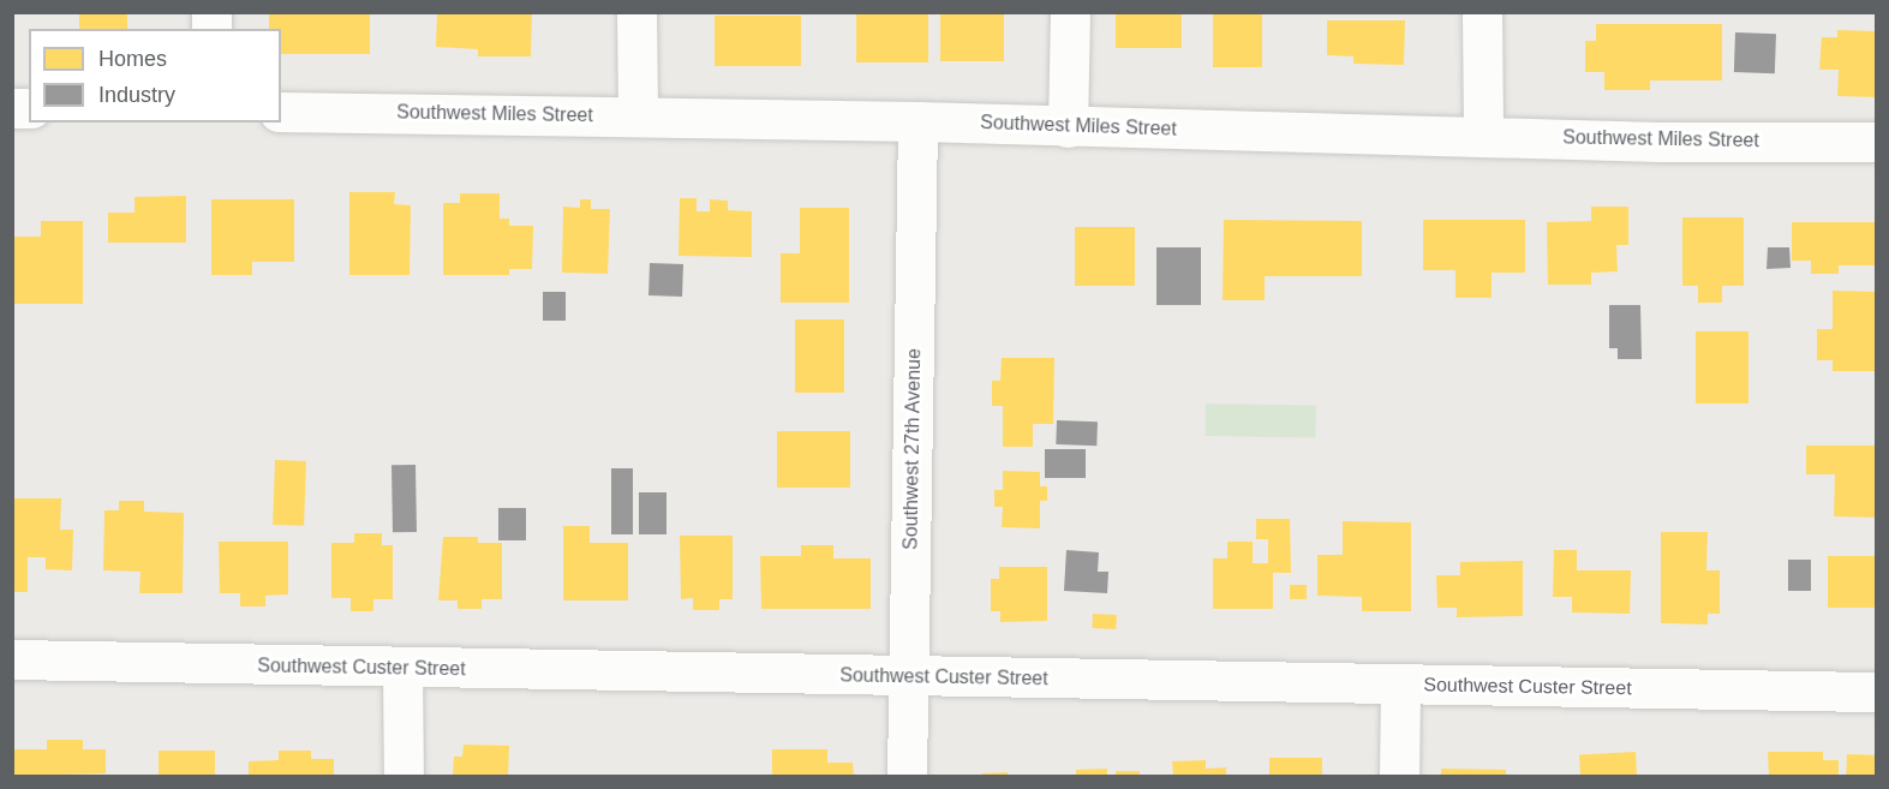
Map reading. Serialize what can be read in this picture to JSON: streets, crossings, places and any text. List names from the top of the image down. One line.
{"streets":{"street":["Southwest Miles Street","Southwest 27th Avenue","Southwest Custer Street"]},"crossings":[["Southwest Miles Street","Southwest 27th Avenue"],["Southwest 27th Avenue","Southwest Custer Street"]],"legend":["Homes","Industry"]}
